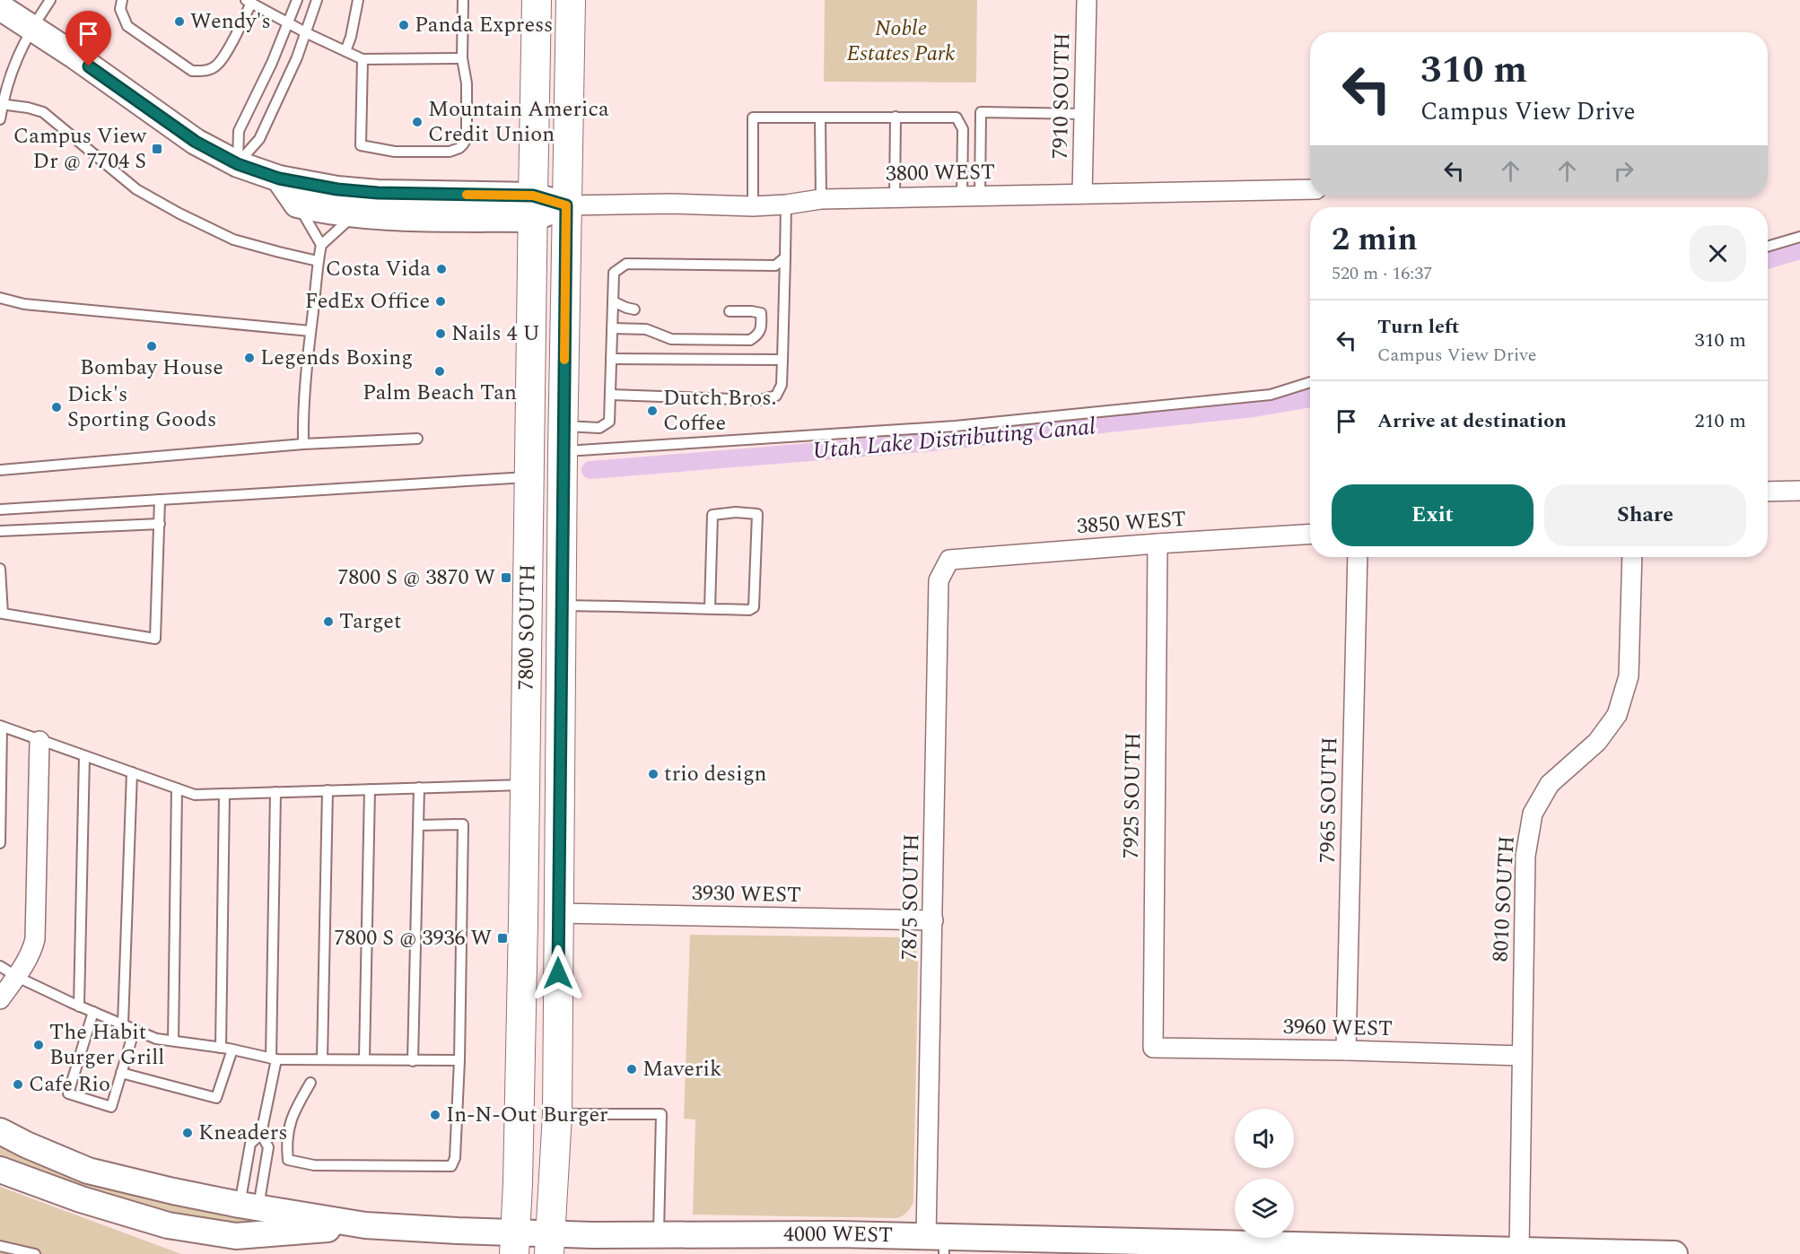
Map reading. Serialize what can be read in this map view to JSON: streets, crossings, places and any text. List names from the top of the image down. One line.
{"streets":{"main road":["7800 SOUTH","4000 WEST"],"street":["7910 SOUTH","3800 WEST","3850 WEST","7925 SOUTH","7965 SOUTH","3930 WEST","7875 SOUTH","8010 SOUTH","3960 WEST"]},"crossings":[["7910 SOUTH","3800 WEST"],["3800 WEST","7800 SOUTH"],["3850 WEST","7925 SOUTH"],["3850 WEST","7875 SOUTH"],["7800 SOUTH","3930 WEST"],["7800 SOUTH","4000 WEST"],["7925 SOUTH","3960 WEST"],["7965 SOUTH","3960 WEST"],["3930 WEST","7875 SOUTH"],["7875 SOUTH","4000 WEST"],["8010 SOUTH","3960 WEST"],["8010 SOUTH","4000 WEST"]],"water":["Utah Lake Distributing Canal"],"parks":["Noble Estates Park"],"places":{"other":["Wendy's","Panda Express","Mountain America Credit Union","Costa Vida","FedEx Office","Nails 4 U","Bombay House","Legends Boxing","Palm Beach Tan","Dick's Sporting Goods","Dutch Bros. Coffee","Target","trio design","The Habit Burger Grill","Maverik","Cafe Rio","In-N-Out Burger","Kneaders"],"transit":["Campus View Dr @ 7704 S","7800 S @ 3870 W","7800 S @ 3936 W"]},"page":{"turn":["310 m","Campus View Drive"],"heading":["2 min","520 m · 16:37"],"list":[{"name":"Turn left","note":"Campus View Drive","value":"310 m"},{"name":"Arrive at destination","value":"210 m"}],"buttons":["Exit","Share"]}}
